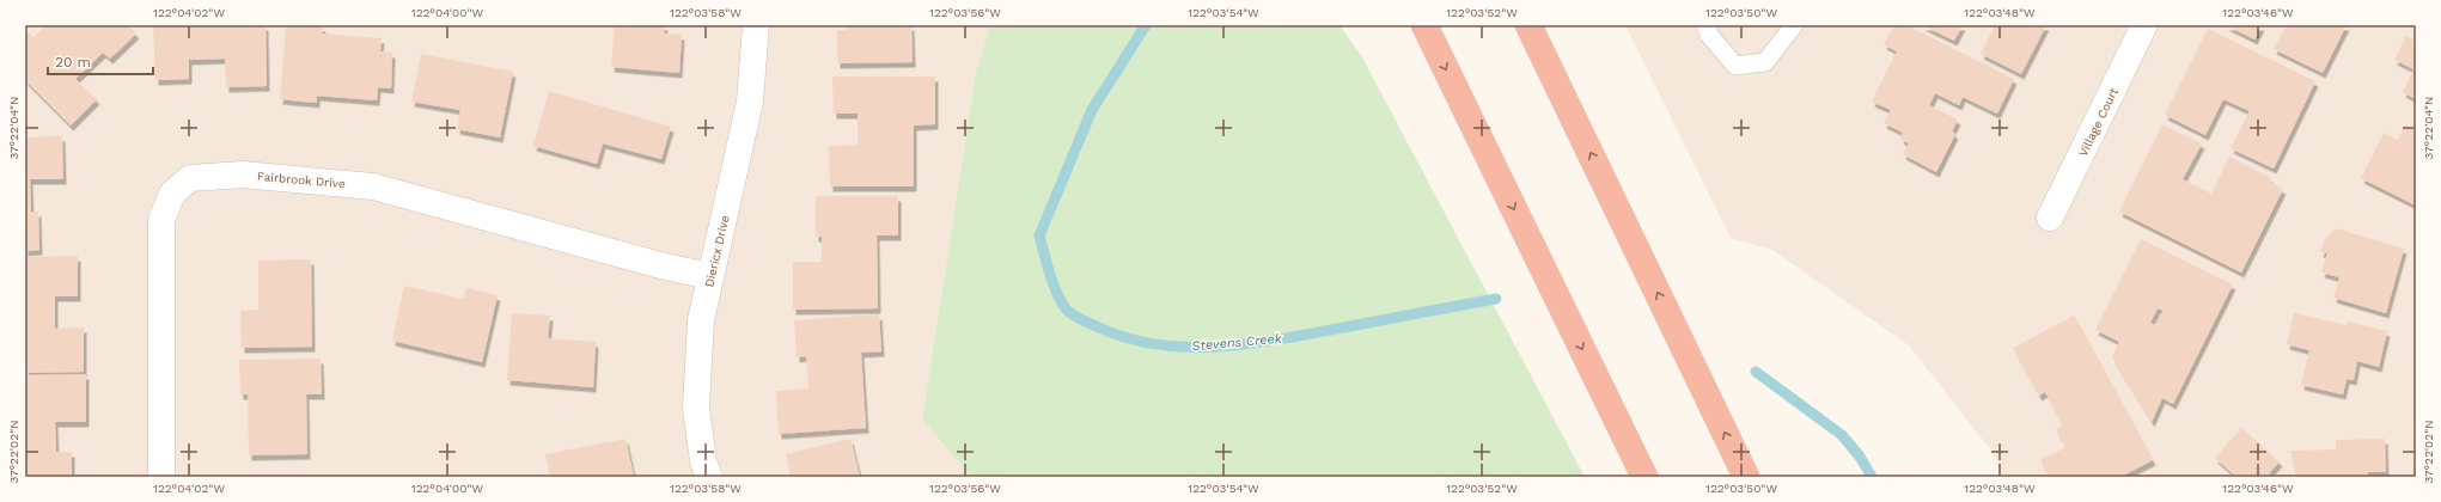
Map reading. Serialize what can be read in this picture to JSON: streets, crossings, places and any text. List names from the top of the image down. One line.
{"streets":{"street":["Village Court","Fairbrook Drive","Diericx Drive"]},"crossings":[["Fairbrook Drive","Diericx Drive"]],"water":["Stevens Creek"],"scale_bar":"20 m","coordinates":["122°04'02\"W","122°04'00\"W","122°03'58\"W","122°03'56\"W","122°03'54\"W","122°03'52\"W","122°03'50\"W","122°03'48\"W","122°03'46\"W","37°22'04\"N","37°22'02\"N"]}
